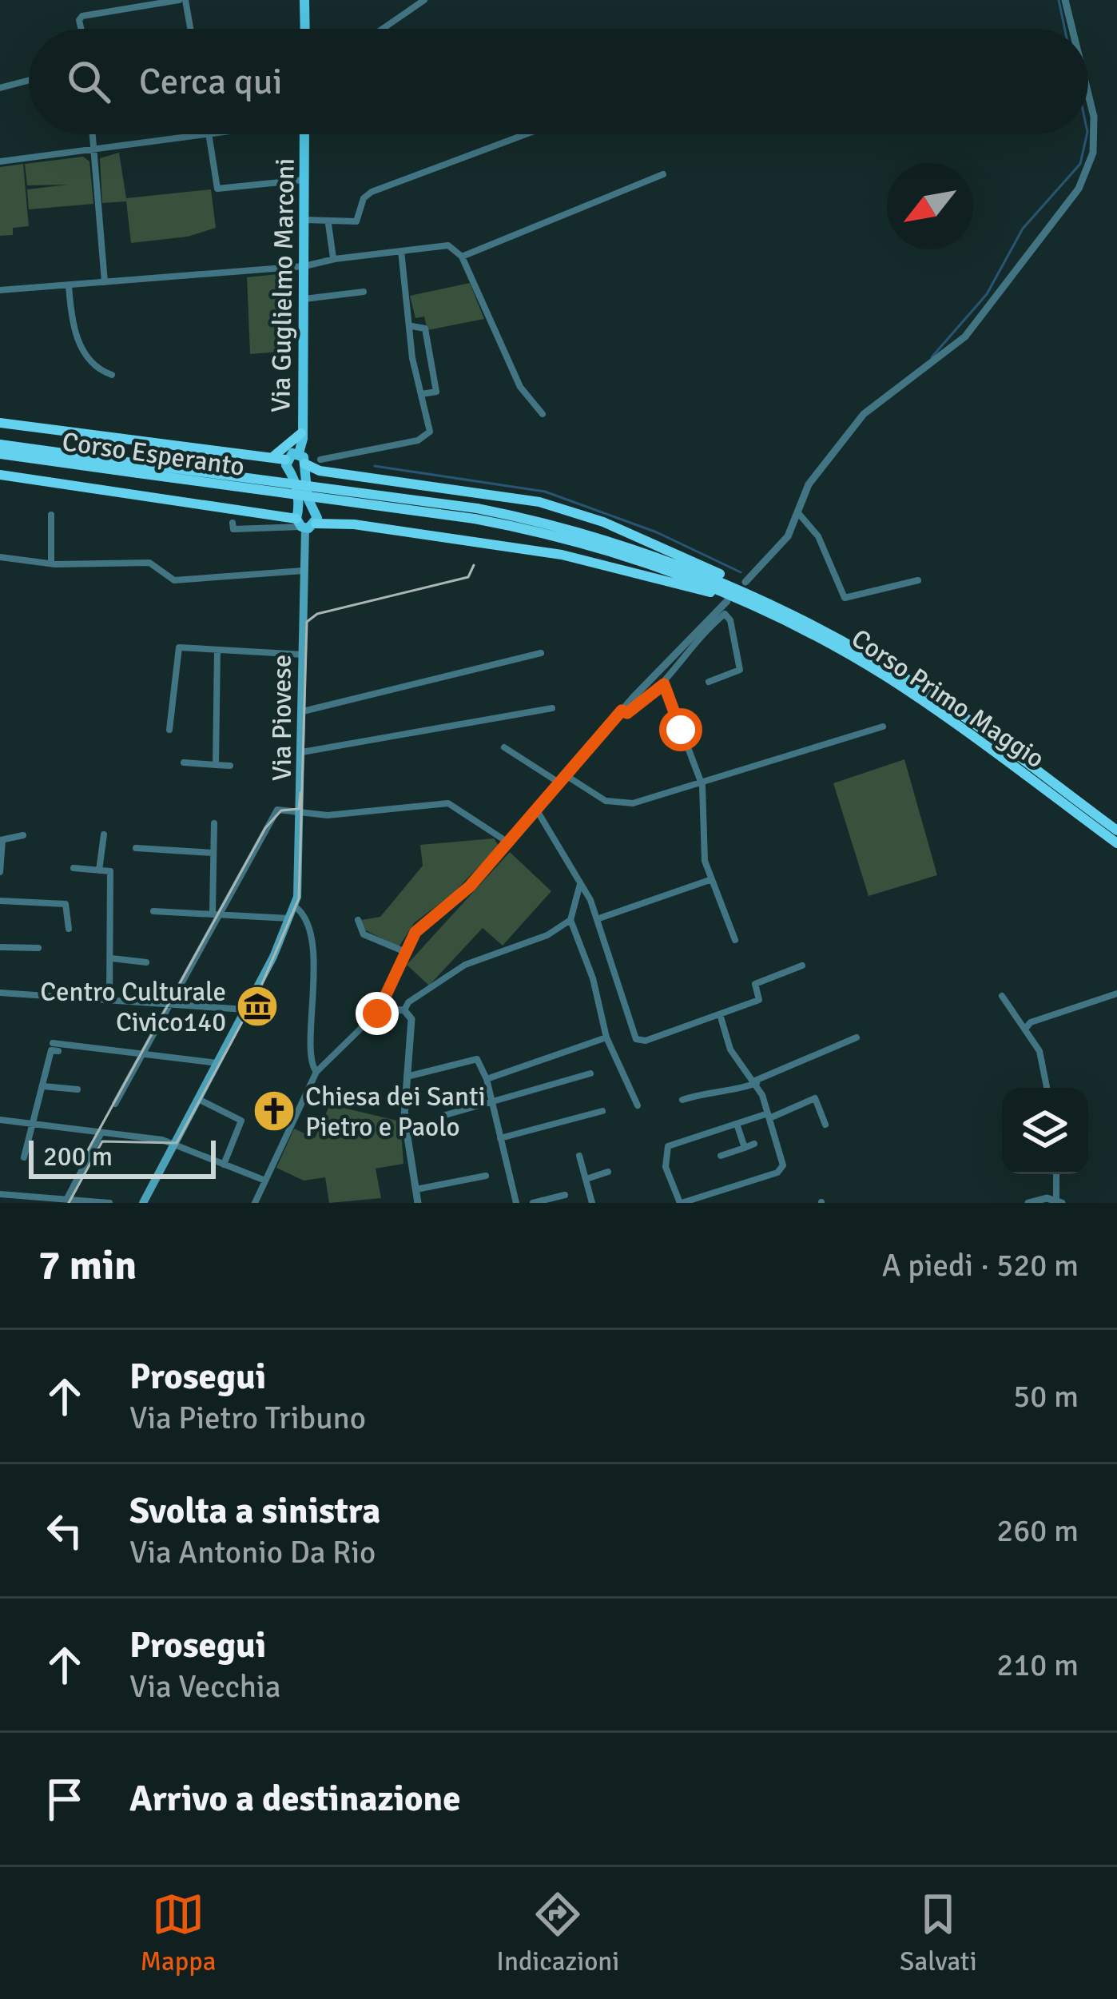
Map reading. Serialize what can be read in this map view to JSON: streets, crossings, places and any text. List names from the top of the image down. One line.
{"streets":{"highway":["Corso Esperanto","Corso Primo Maggio"],"main road":["Via Guglielmo Marconi","Via Piovese"]},"crossings":[["Via Guglielmo Marconi","Via Piovese"],["Corso Esperanto","Corso Primo Maggio"]],"places":{"museum":["Centro Culturale Civico140"],"church":["Chiesa dei Santi Pietro e Paolo"]},"scale_bar":"200 m","north":"bottom left","page":{"search":"Cerca qui","scale":"200 m","heading":["7 min","A piedi · 520 m"],"list":[["Prosegui","Via Pietro Tribuno","50 m"],["Svolta a sinistra","Via Antonio Da Rio","260 m"],["Prosegui","Via Vecchia","210 m"],"Arrivo a destinazione"],"nav":["Mappa","Indicazioni","Salvati"]}}
